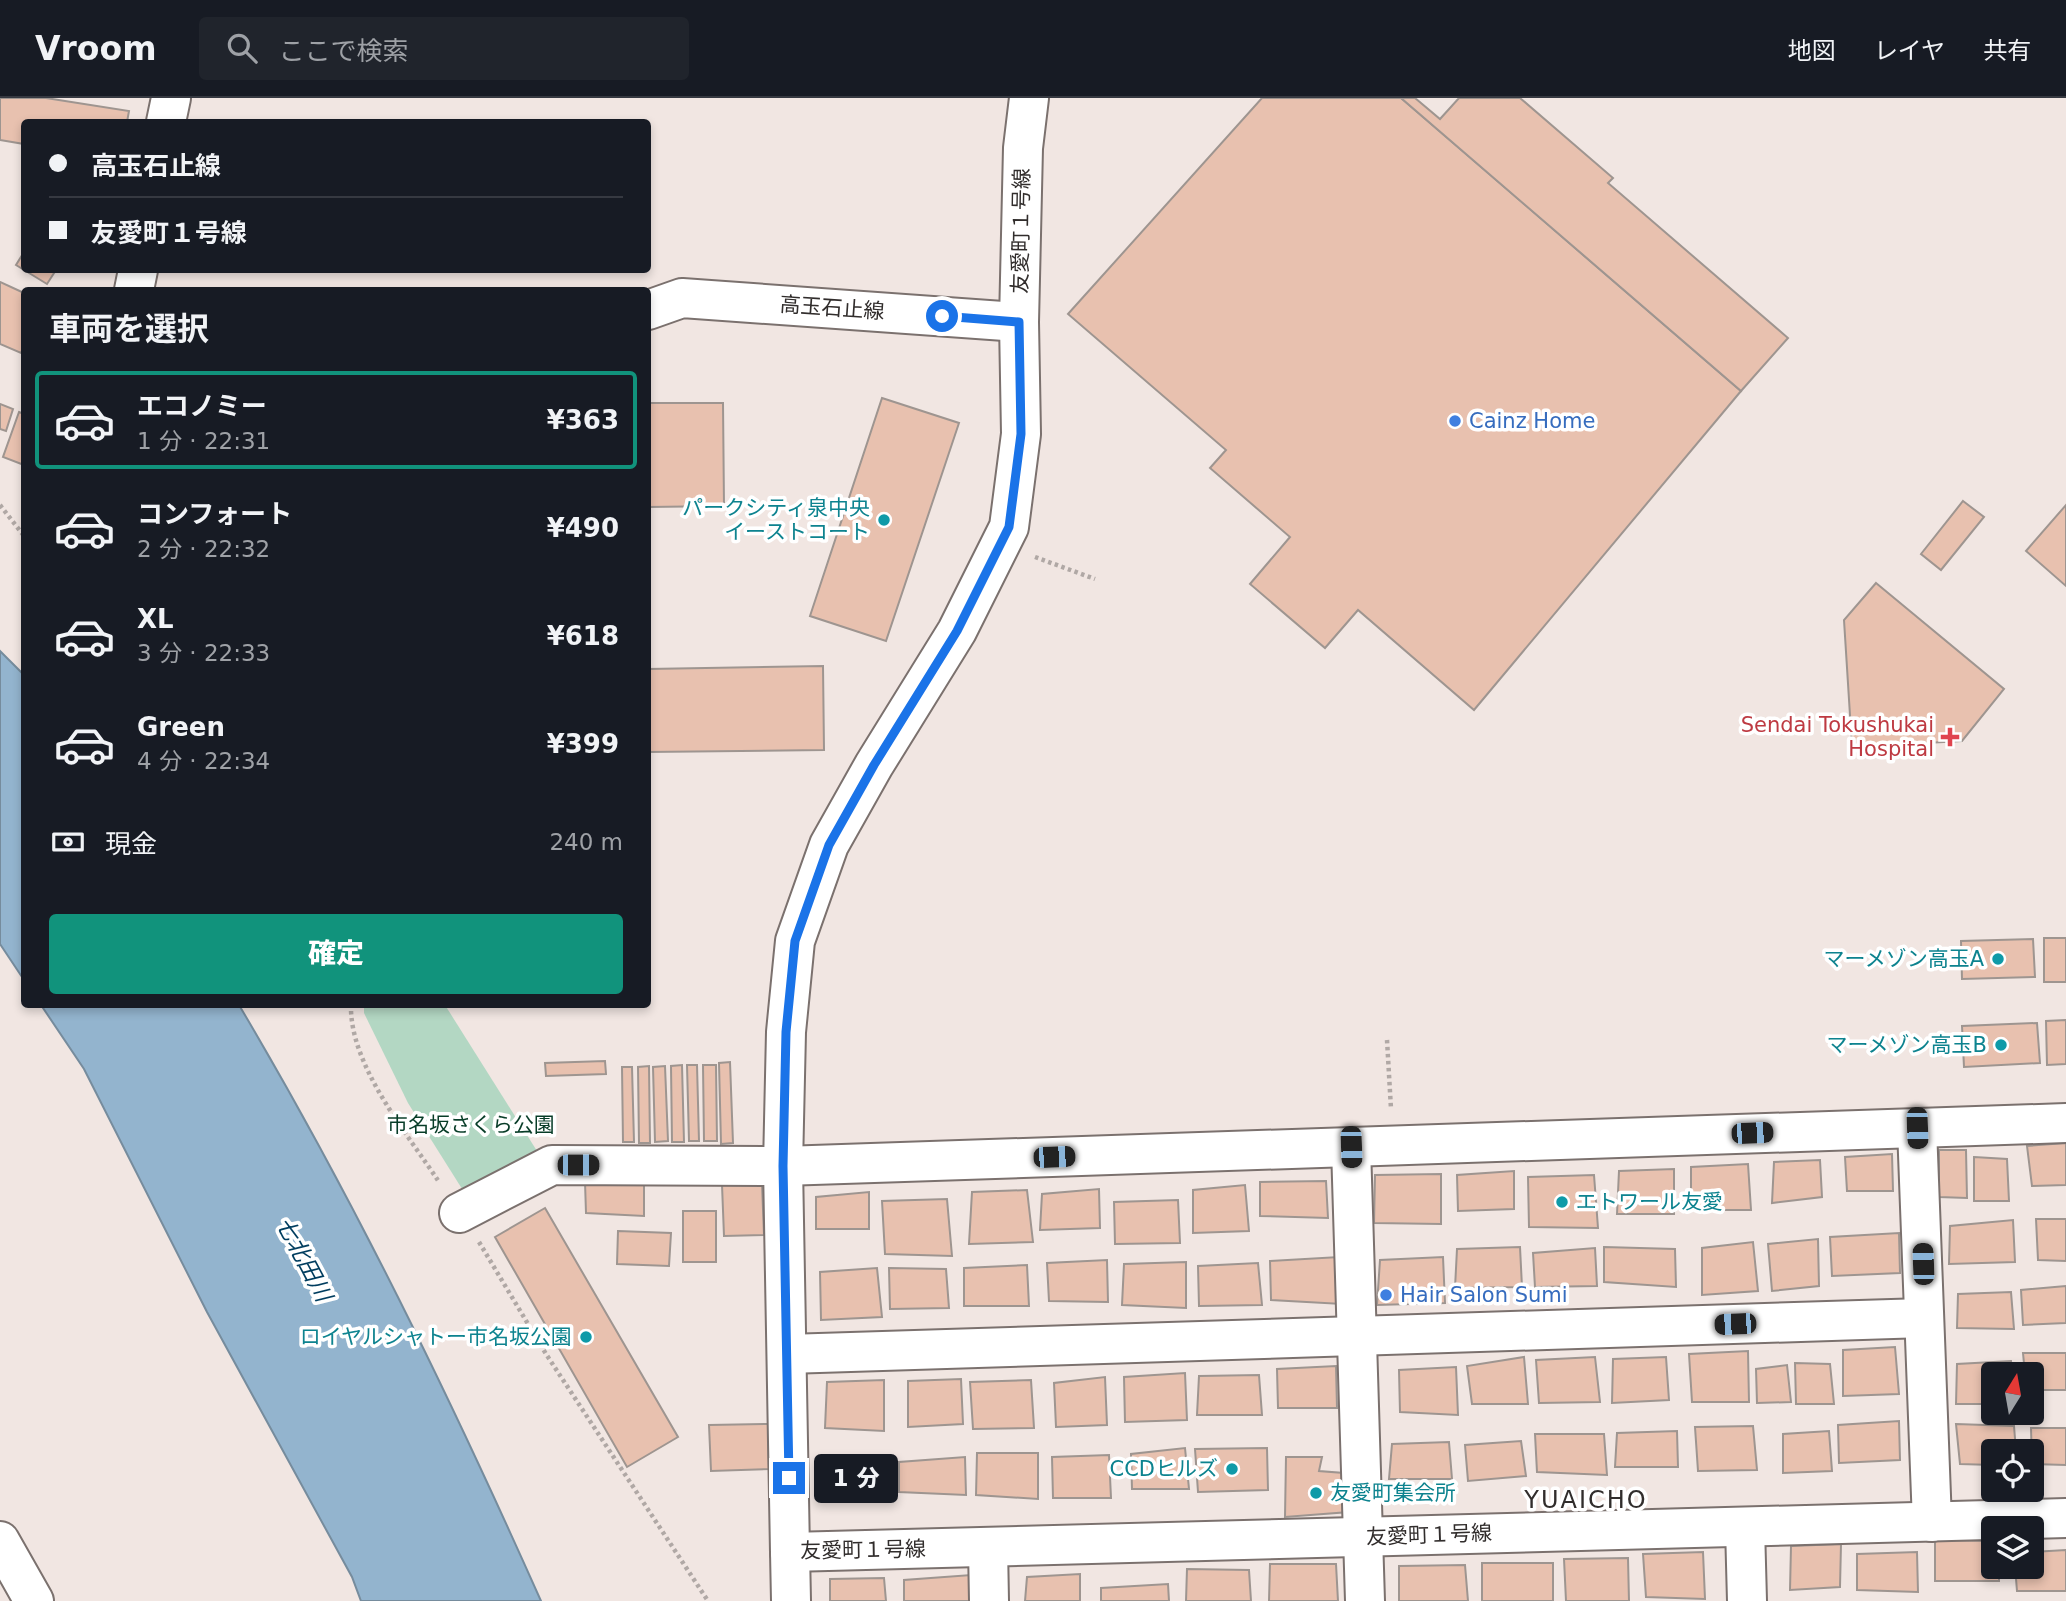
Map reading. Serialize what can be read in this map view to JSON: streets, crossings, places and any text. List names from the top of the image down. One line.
{"streets":{"street":["友愛町１号線","高玉石止線"]},"crossings":[["友愛町１号線","高玉石止線"]],"districts":["YUAICHO"],"water":["七北田川"],"parks":["市名坂さくら公園"],"places":{"other":["Cainz Home","パークシティ泉中央 イーストコート","マーメゾン高玉A","マーメゾン高玉B","エトワール友愛","Hair Salon Sumi","ロイヤルシャトー市名坂公園","CCDヒルズ","友愛町集会所"],"health":["Sendai Tokushukai Hospital"]},"north":"top","page":{"header":"Vroom","search":"ここで検索","nav":["地図","レイヤ","共有"],"banner":["高玉石止線","友愛町１号線"],"heading":"車両を選択","list":[{"name":"エコノミー","note":"1 分 · 22:31","value":"¥363"},{"name":"コンフォート","note":"2 分 · 22:32","value":"¥490"},{"name":"XL","note":"3 分 · 22:33","value":"¥618"},{"name":"Green","note":"4 分 · 22:34","value":"¥399"}],"pay":["現金","240 m"],"buttons":"確定","bubble":"1 分"}}
